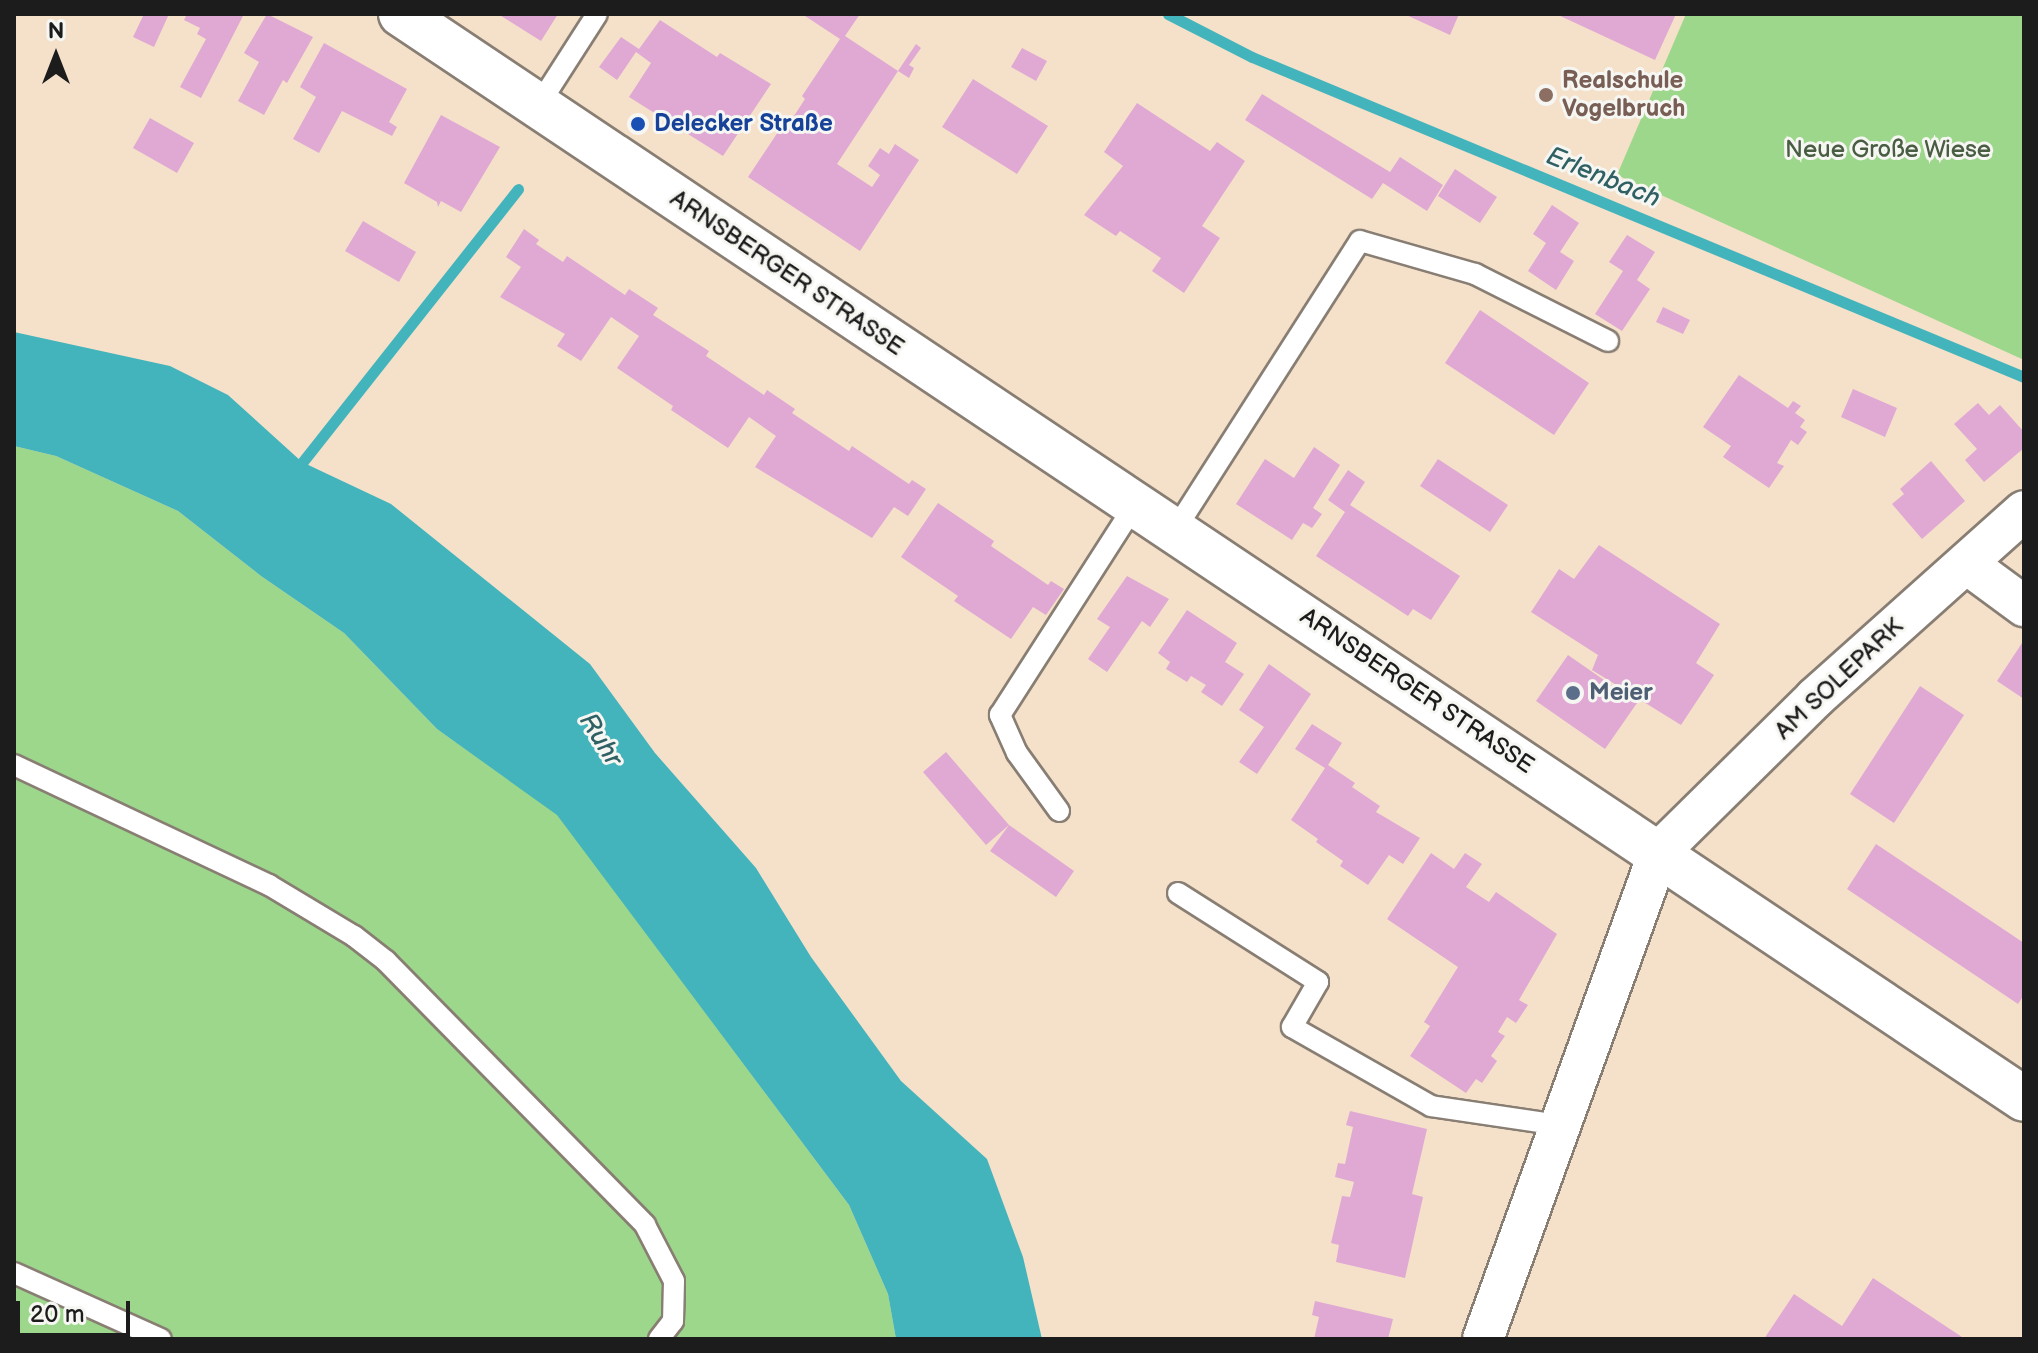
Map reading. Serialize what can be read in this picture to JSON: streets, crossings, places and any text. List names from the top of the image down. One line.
{"streets":{"street":["ARNSBERGER STRASSE","AM SOLEPARK"]},"crossings":[["ARNSBERGER STRASSE","AM SOLEPARK"]],"water":["Erlenbach","Ruhr"],"parks":["Neue Große Wiese"],"places":["Realschule Vogelbruch","Delecker Straße","Meier"],"scale_bar":"20 m","north":"top"}
